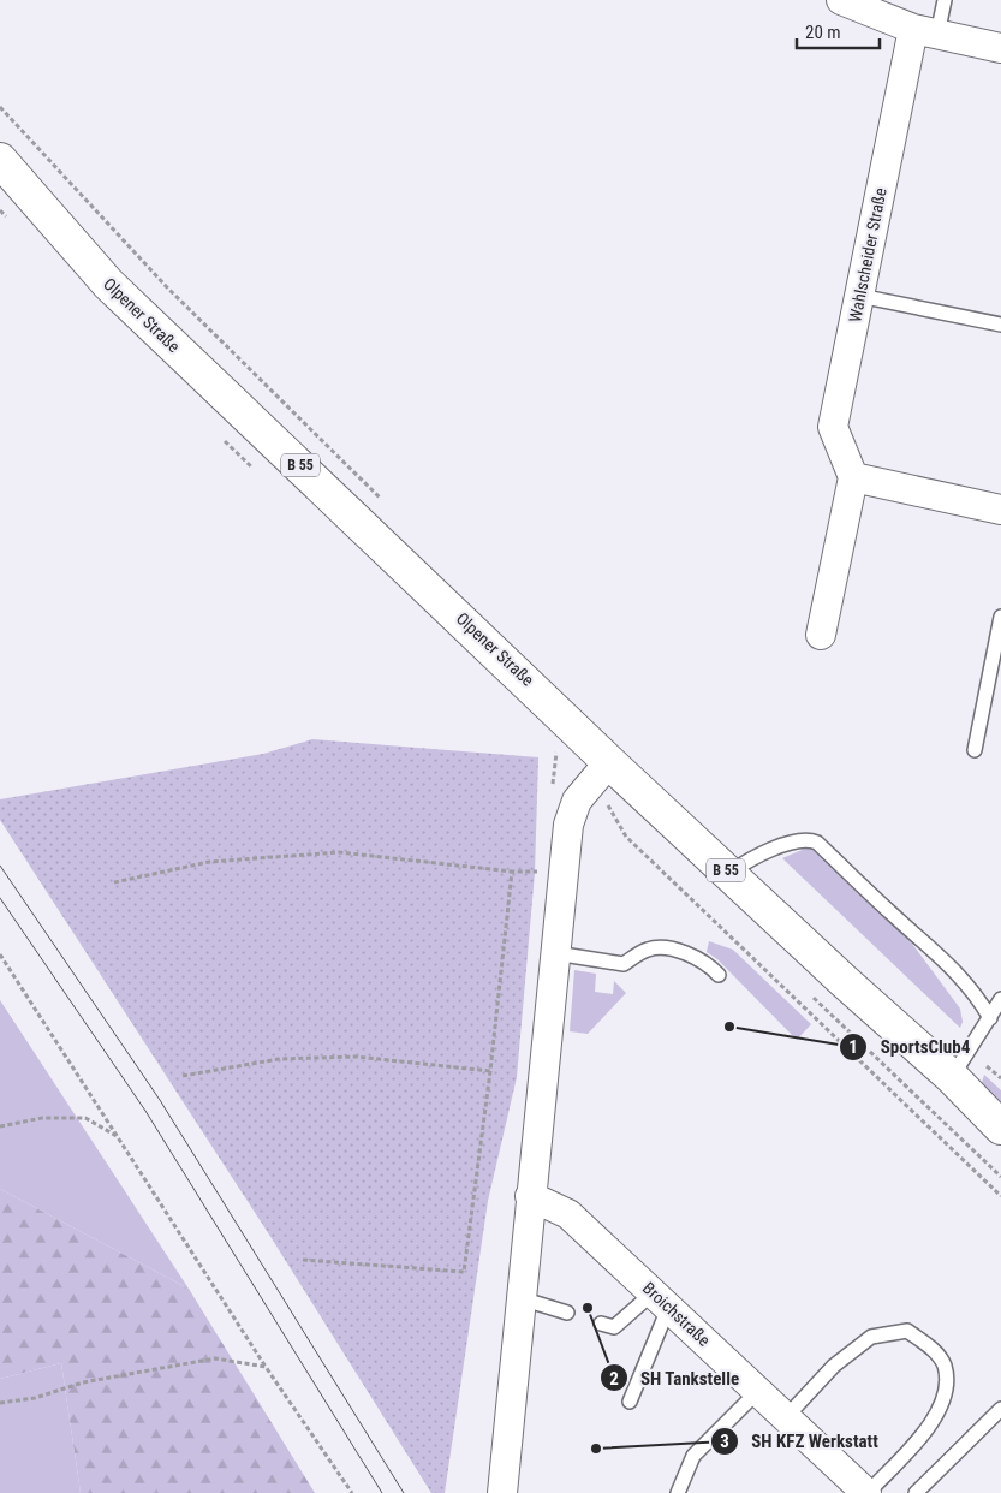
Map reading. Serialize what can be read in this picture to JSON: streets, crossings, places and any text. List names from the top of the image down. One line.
{"streets":{"main road":["Olpener Straße","B 55"],"street":["Wahlscheider Straße","Broichstraße"]},"places":["SportsClub4","SH Tankstelle","SH KFZ Werkstatt"],"scale_bar":"20 m"}
